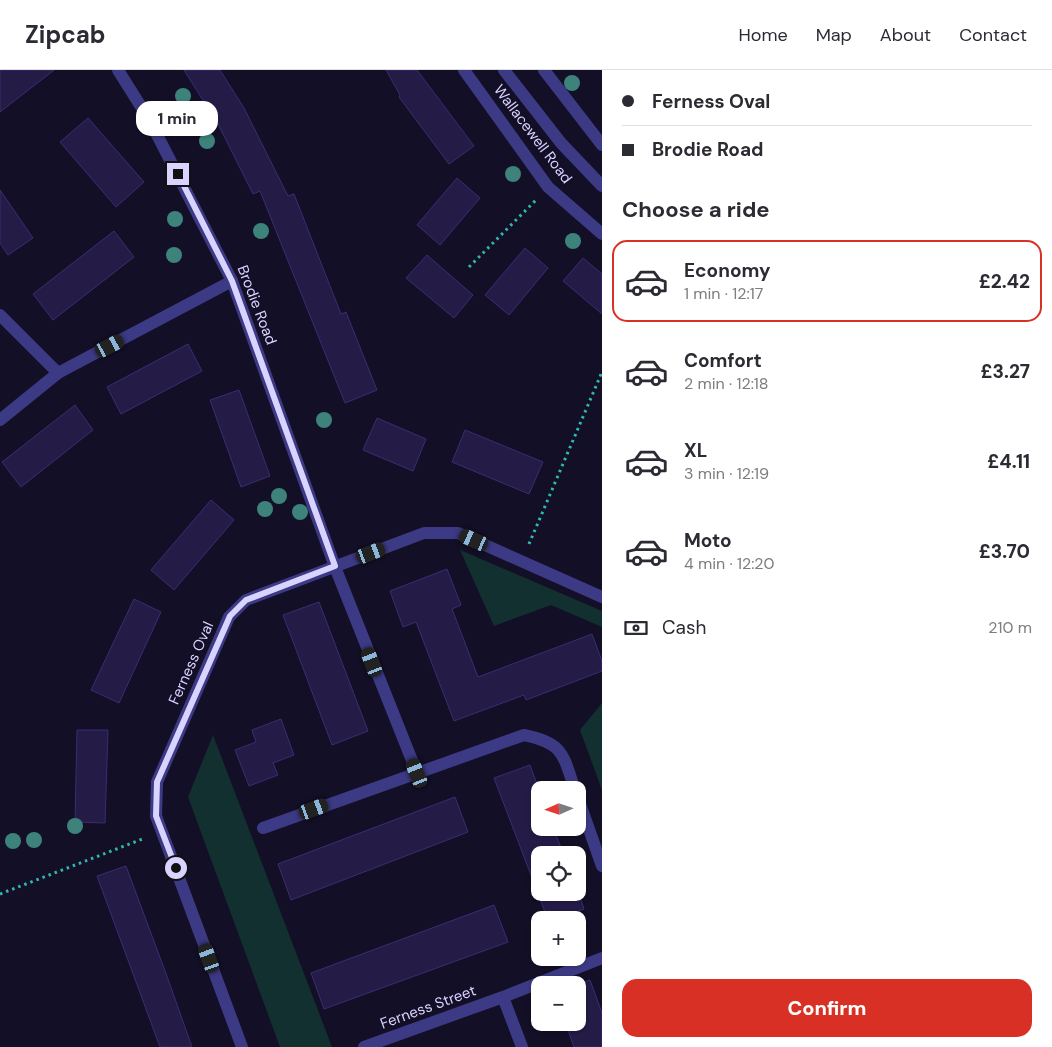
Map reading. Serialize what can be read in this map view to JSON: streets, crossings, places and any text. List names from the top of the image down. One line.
{"streets":{"street":["Wallacewell Road","Brodie Road","Ferness Oval","Ferness Street"]},"crossings":[["Brodie Road","Ferness Oval"]],"north":"left","page":{"header":"Zipcab","nav":["Home","Map","About","Contact"],"banner":["Ferness Oval","Brodie Road"],"bubble":"1 min","heading":"Choose a ride","list":[{"name":"Economy","note":"1 min · 12:17","value":"£2.42"},{"name":"Comfort","note":"2 min · 12:18","value":"£3.27"},{"name":"XL","note":"3 min · 12:19","value":"£4.11"},{"name":"Moto","note":"4 min · 12:20","value":"£3.70"}],"pay":["Cash","210 m"],"map_buttons":["+","−"],"buttons":"Confirm"}}
